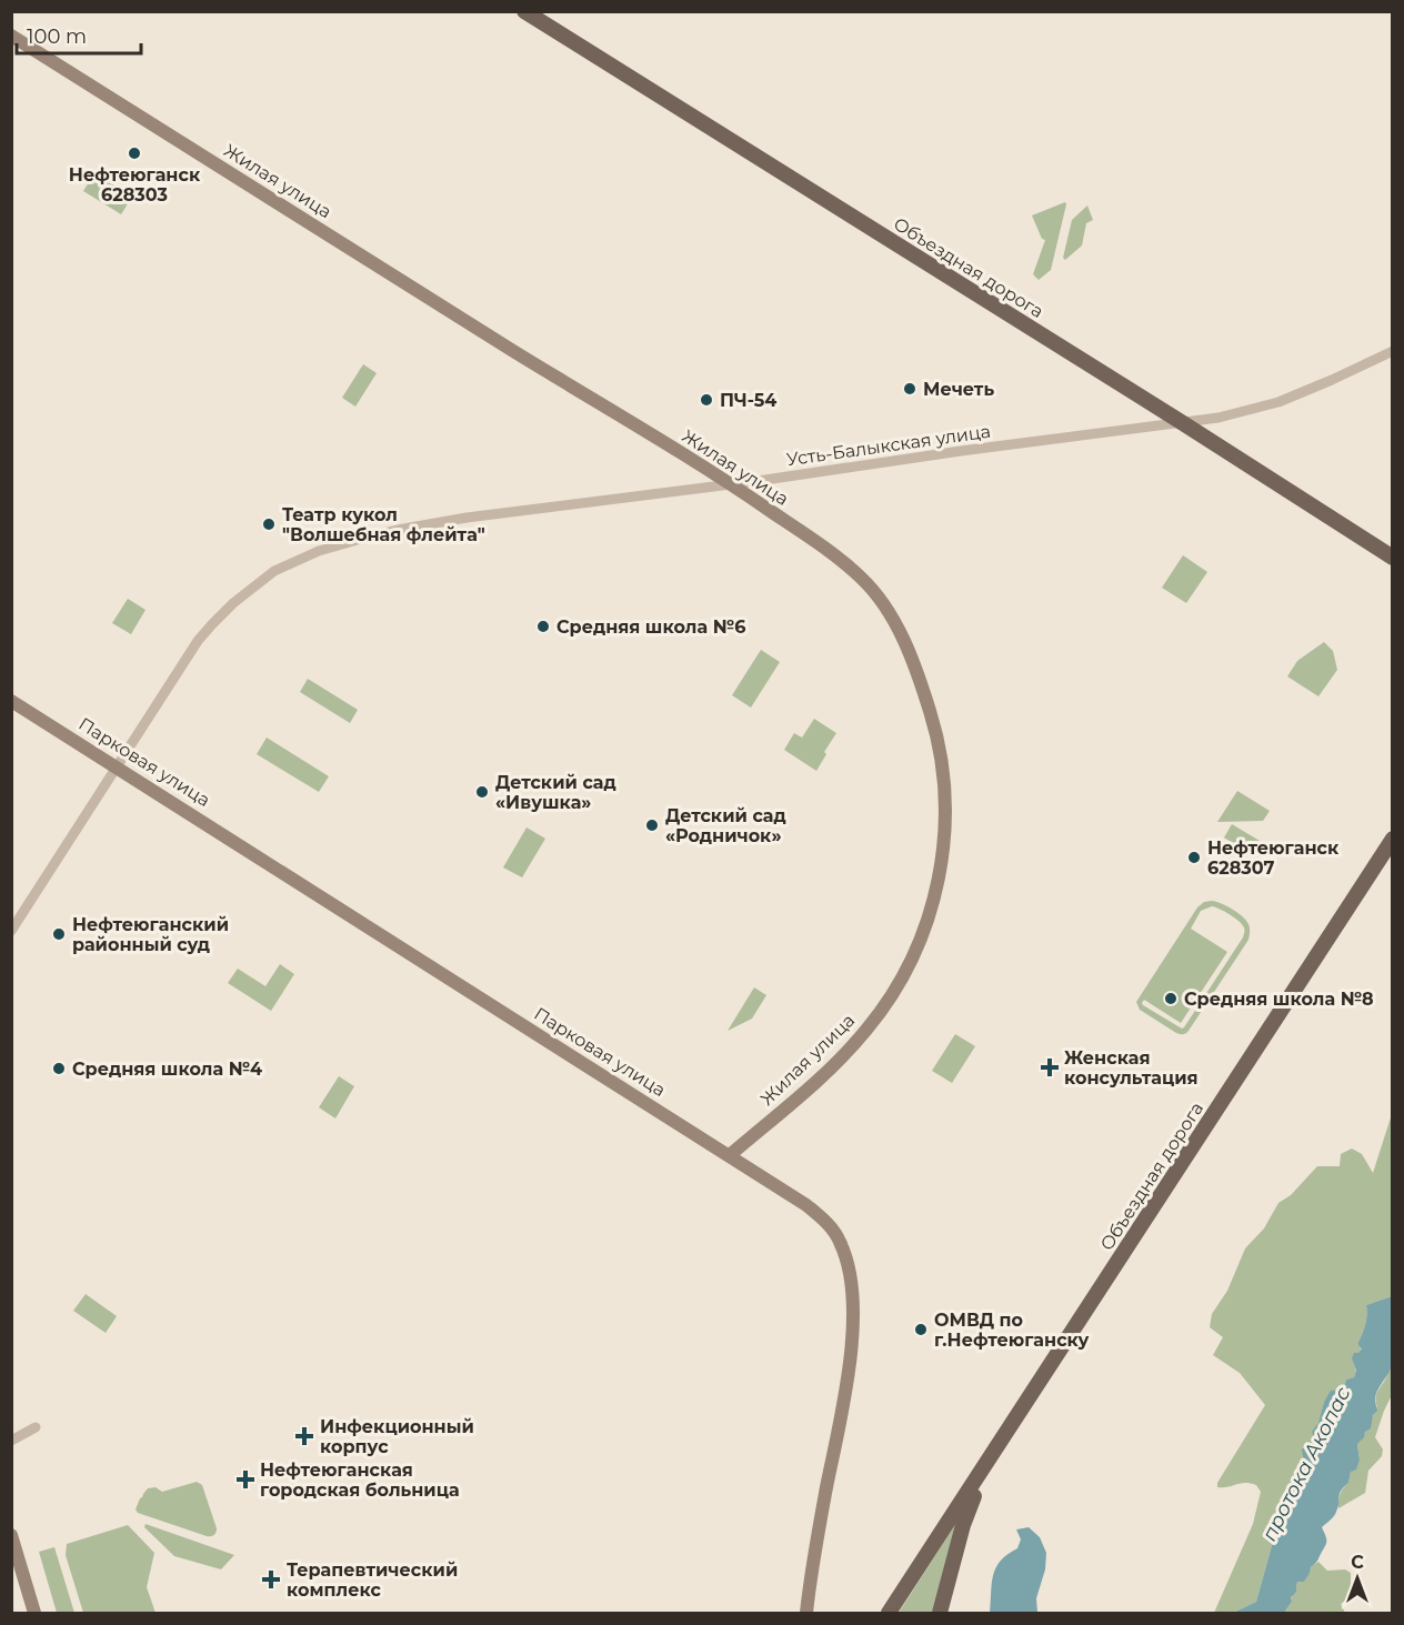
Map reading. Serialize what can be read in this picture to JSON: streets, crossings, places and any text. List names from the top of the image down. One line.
{"streets":{"main road":["Жилая улица","Объездная дорога","Парковая улица"],"street":["Усть-Балыкская улица"]},"crossings":[["Жилая улица","Усть-Балыкская улица"],["Жилая улица","Парковая улица"],["Объездная дорога","Усть-Балыкская улица"],["Усть-Балыкская улица","Парковая улица"]],"water":["протока Акопас"],"places":{"other":["Нефтеюганск 628303","Мечеть","ПЧ-54","Театр кукол \"Волшебная флейта\"","Средняя школа №6","Детский сад «Ивушка»","Детский сад «Родничок»","Нефтеюганск 628307","Нефтеюганский районный суд","Средняя школа №8","Средняя школа №4","ОМВД по г.Нефтеюганску"],"health":["Женская консультация","Инфекционный корпус","Нефтеюганская городская больница","Терапевтический комплекс"]},"scale_bar":"100 m","north":"top"}
